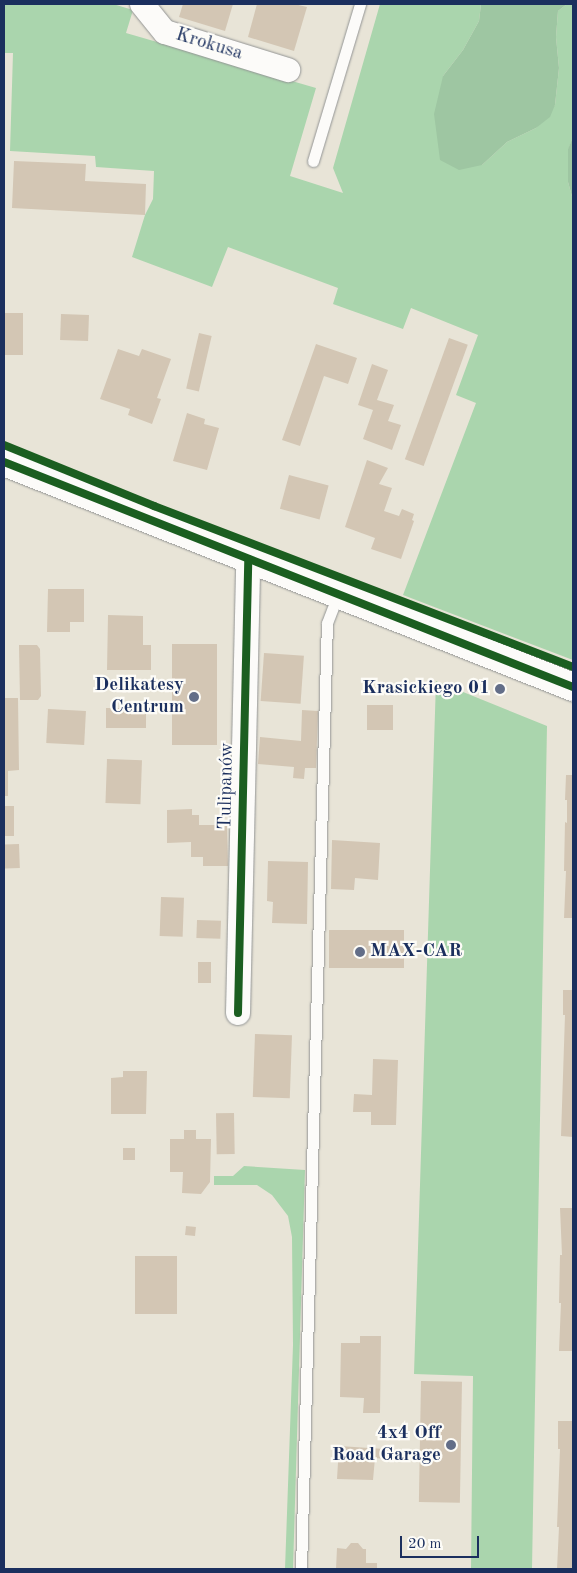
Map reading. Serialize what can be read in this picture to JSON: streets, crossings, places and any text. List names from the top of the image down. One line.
{"streets":{"street":["Krokusa","Tulipanów"]},"places":["Krasickiego 01","Delikatesy Centrum","MAX-CAR","4x4 Off Road Garage"],"scale_bar":"20 m"}
